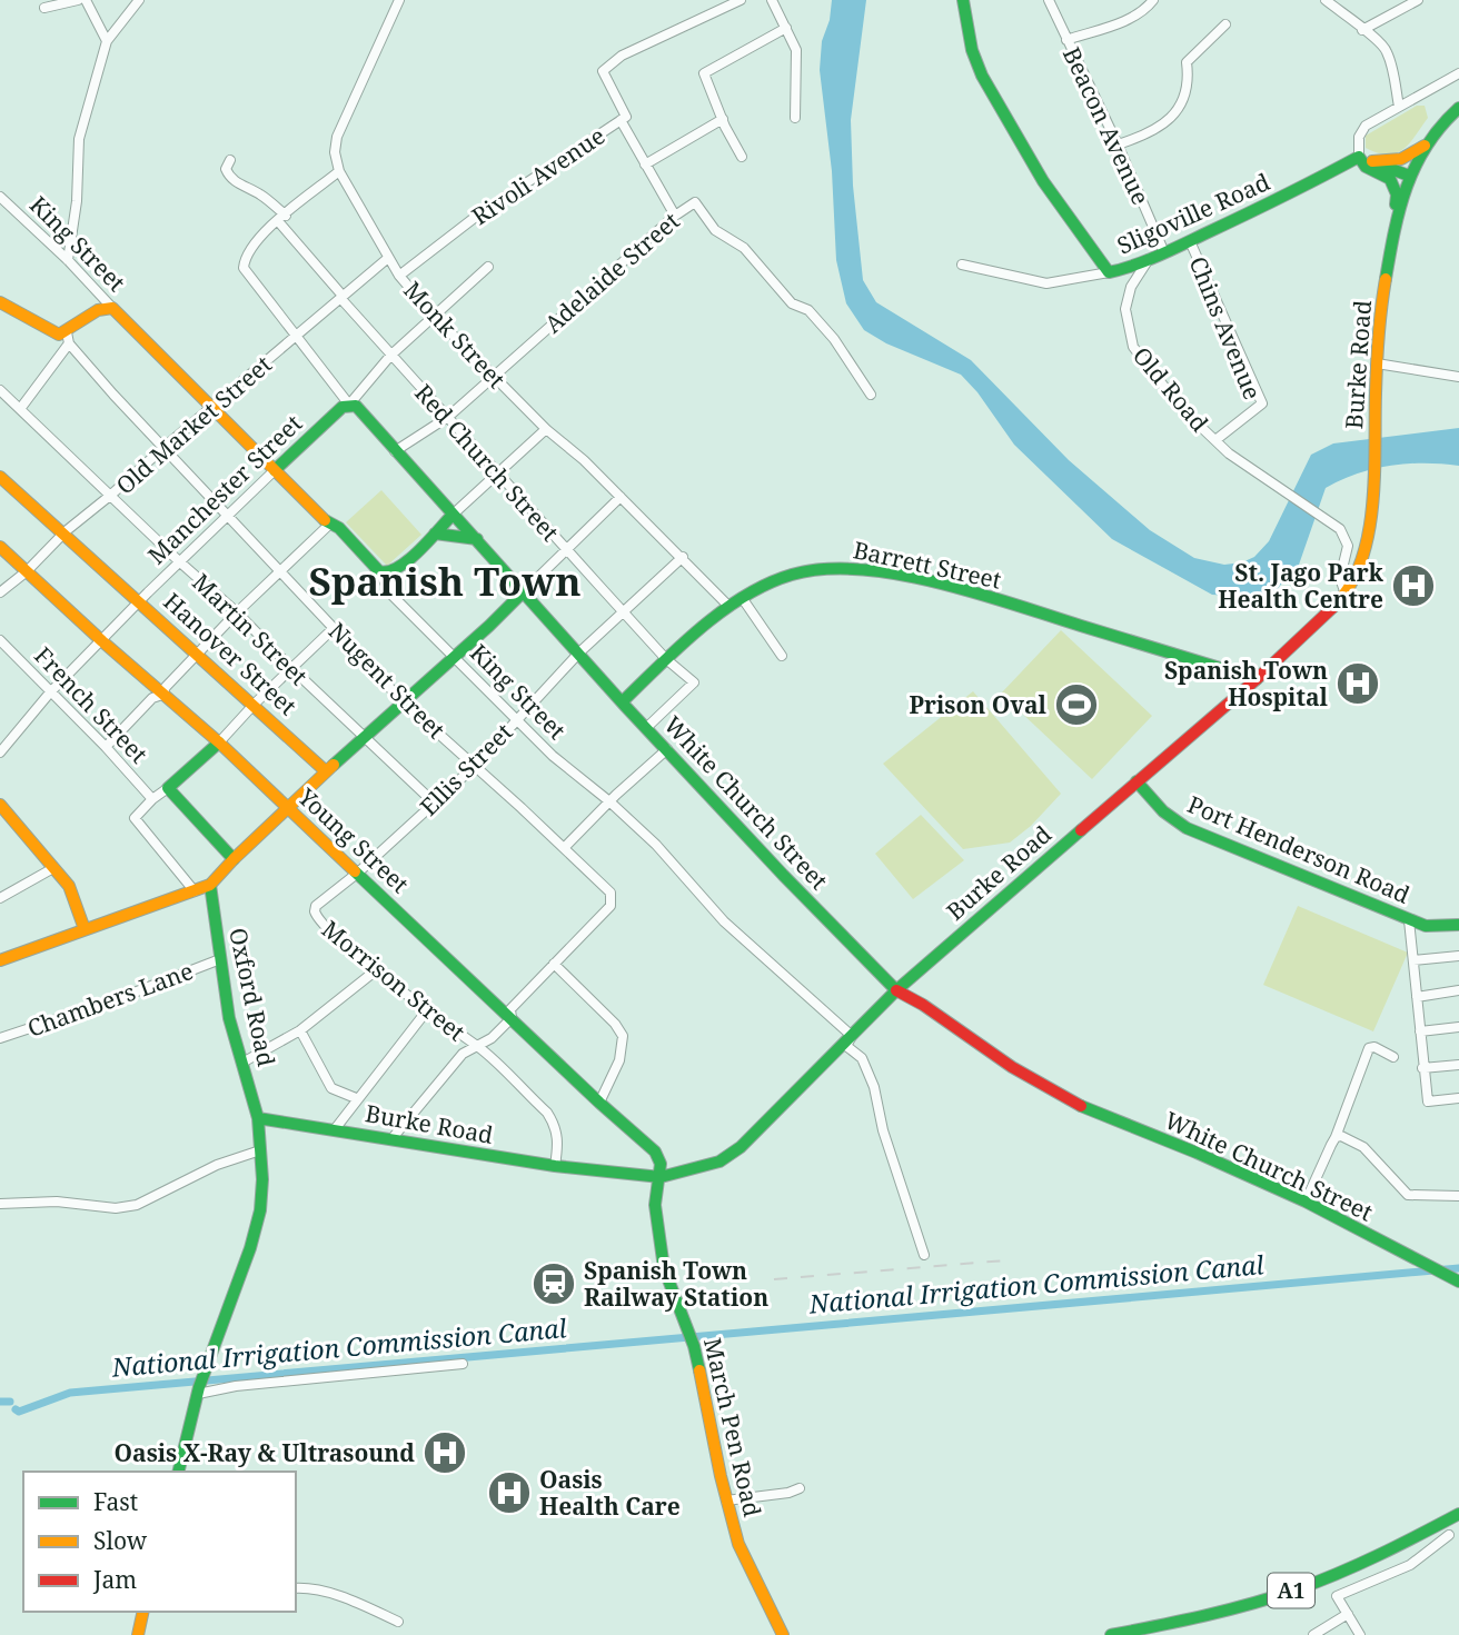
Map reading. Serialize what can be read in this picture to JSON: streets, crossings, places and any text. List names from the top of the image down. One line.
{"streets":{"main road":["Sligoville Road","King Street","Burke Road","Manchester Street","Barrett Street","Hanover Street","White Church Street","Young Street","Port Henderson Road","Oxford Road","March Pen Road","A1"],"street":["Beacon Avenue","Rivoli Avenue","Adelaide Street","Chins Avenue","Monk Street","Old Road","Old Market Street","Red Church Street","Martin Street","Nugent Street","French Street","Ellis Street","Morrison Street","Chambers Lane"]},"crossings":[["Beacon Avenue","Sligoville Road"],["Rivoli Avenue","Monk Street"],["Sligoville Road","Chins Avenue"],["Sligoville Road","Old Road"],["King Street","Burke Road"],["King Street","Old Market Street"],["King Street","Manchester Street"],["King Street","Ellis Street"],["Adelaide Street","Monk Street"],["Adelaide Street","Red Church Street"],["Adelaide Street","White Church Street"],["Chins Avenue","Old Road"],["Monk Street","Old Market Street"],["Monk Street","Manchester Street"],["Monk Street","Barrett Street"],["Monk Street","Ellis Street"],["Monk Street","White Church Street"],["Burke Road","Old Road"],["Burke Road","Barrett Street"],["Burke Road","White Church Street"],["Burke Road","Young Street"],["Burke Road","Port Henderson Road"],["Burke Road","Morrison Street"],["Burke Road","Oxford Road"],["Burke Road","March Pen Road"],["Old Market Street","Red Church Street"],["Old Market Street","Martin Street"],["Old Market Street","Hanover Street"],["Old Market Street","Nugent Street"],["Old Market Street","White Church Street"],["Old Market Street","Young Street"],["Red Church Street","Manchester Street"],["Red Church Street","Barrett Street"],["Red Church Street","Ellis Street"],["Red Church Street","White Church Street"],["Manchester Street","Martin Street"],["Manchester Street","Hanover Street"],["Manchester Street","Nugent Street"],["Manchester Street","French Street"],["Manchester Street","White Church Street"],["Manchester Street","Young Street"],["Barrett Street","White Church Street"],["Martin Street","Ellis Street"],["Nugent Street","Ellis Street"],["Nugent Street","Young Street"],["Nugent Street","Morrison Street"],["Ellis Street","White Church Street"],["Ellis Street","Young Street"],["Ellis Street","Morrison Street"],["Young Street","Morrison Street"],["Young Street","March Pen Road"],["Oxford Road","Chambers Lane"]],"districts":["Spanish Town"],"water":["National Irrigation Commission Canal"],"places":{"hospital":["St. Jago Park Health Centre","Spanish Town Hospital","Oasis X-Ray & Ultrasound","Oasis Health Care"],"sports":["Prison Oval"],"station":["Spanish Town Railway Station"]},"legend":["Fast","Slow","Jam"]}
